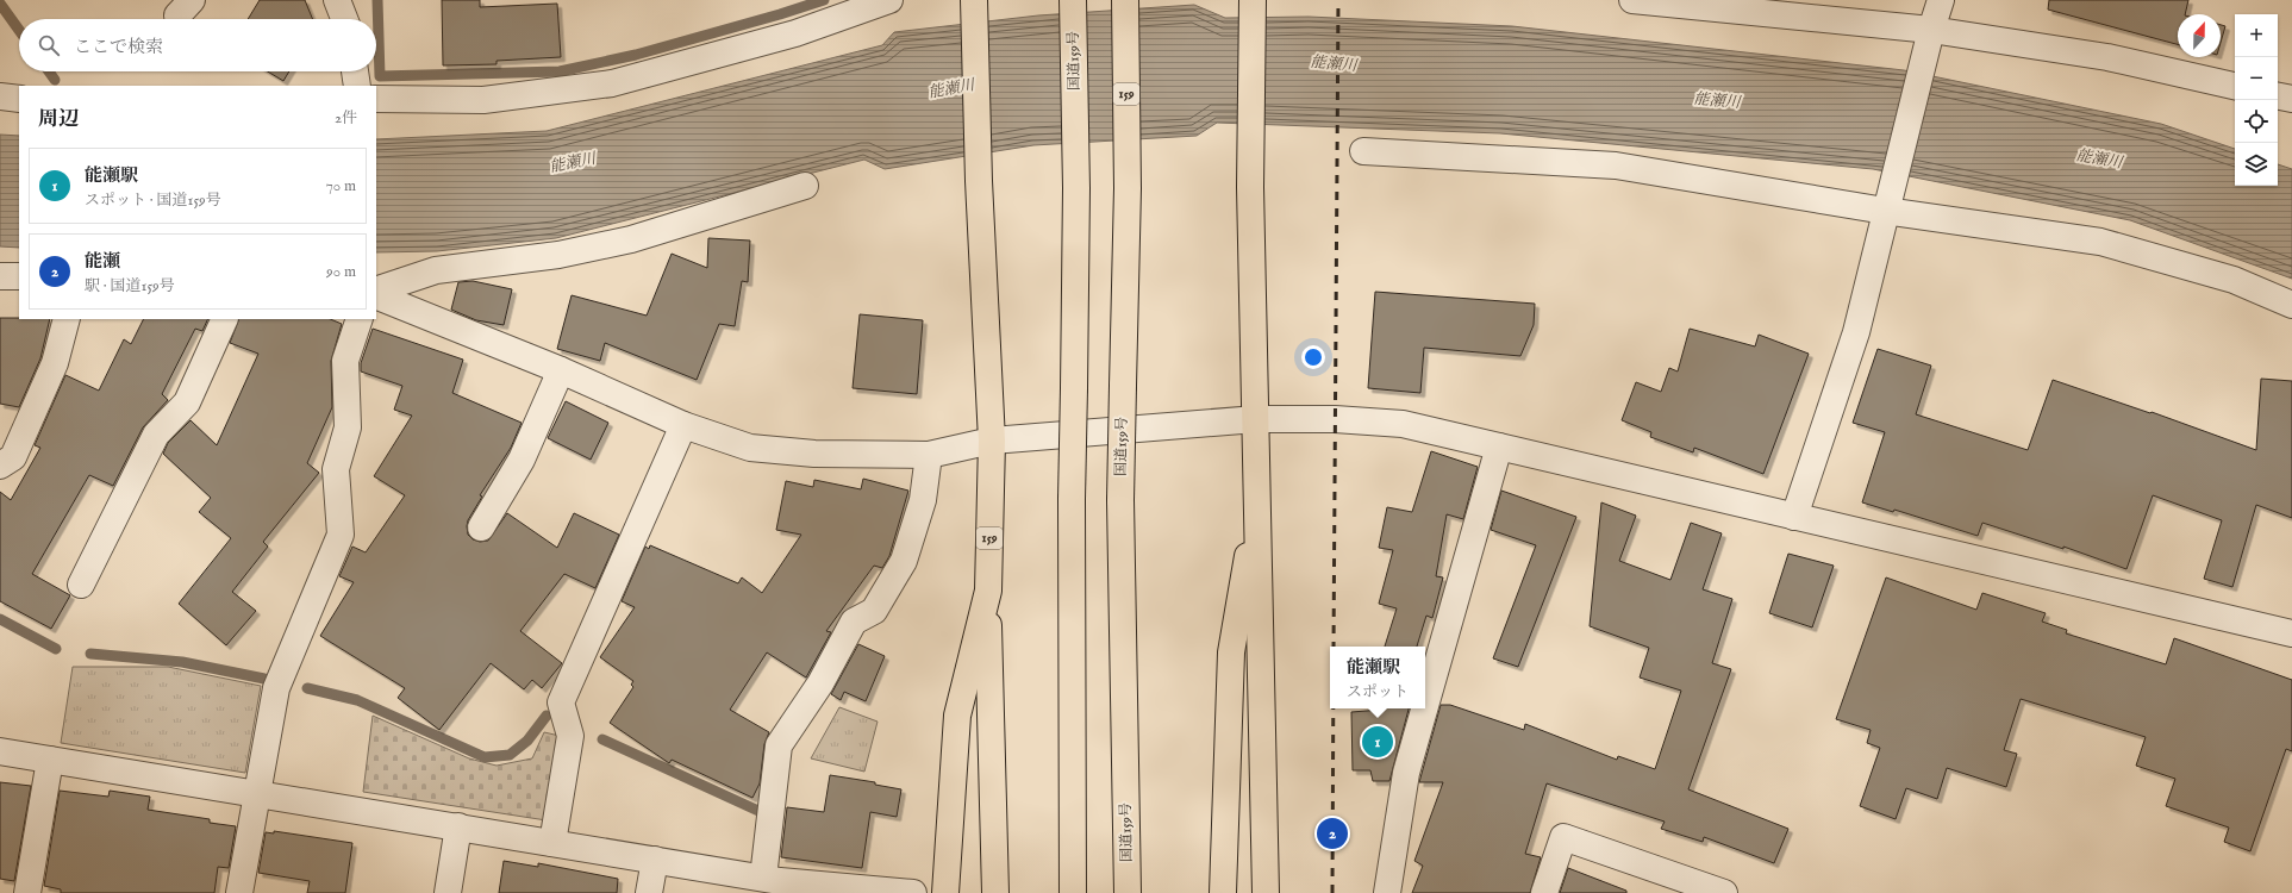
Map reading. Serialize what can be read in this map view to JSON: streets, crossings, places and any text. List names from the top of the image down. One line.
{"streets":{"highway":["国道159号","159"]},"water":["能瀬川"],"north":"top","page":{"map_buttons":["+","−"],"search":"ここで検索","heading":["周辺","2件"],"list":[{"mark":"1","name":"能瀬駅","note":"スポット · 国道159号","value":"70 m"},{"mark":"2","name":"能瀬","note":"駅 · 国道159号","value":"90 m"}],"popup":["能瀬駅","スポット"],"pins":["1","2"]}}
